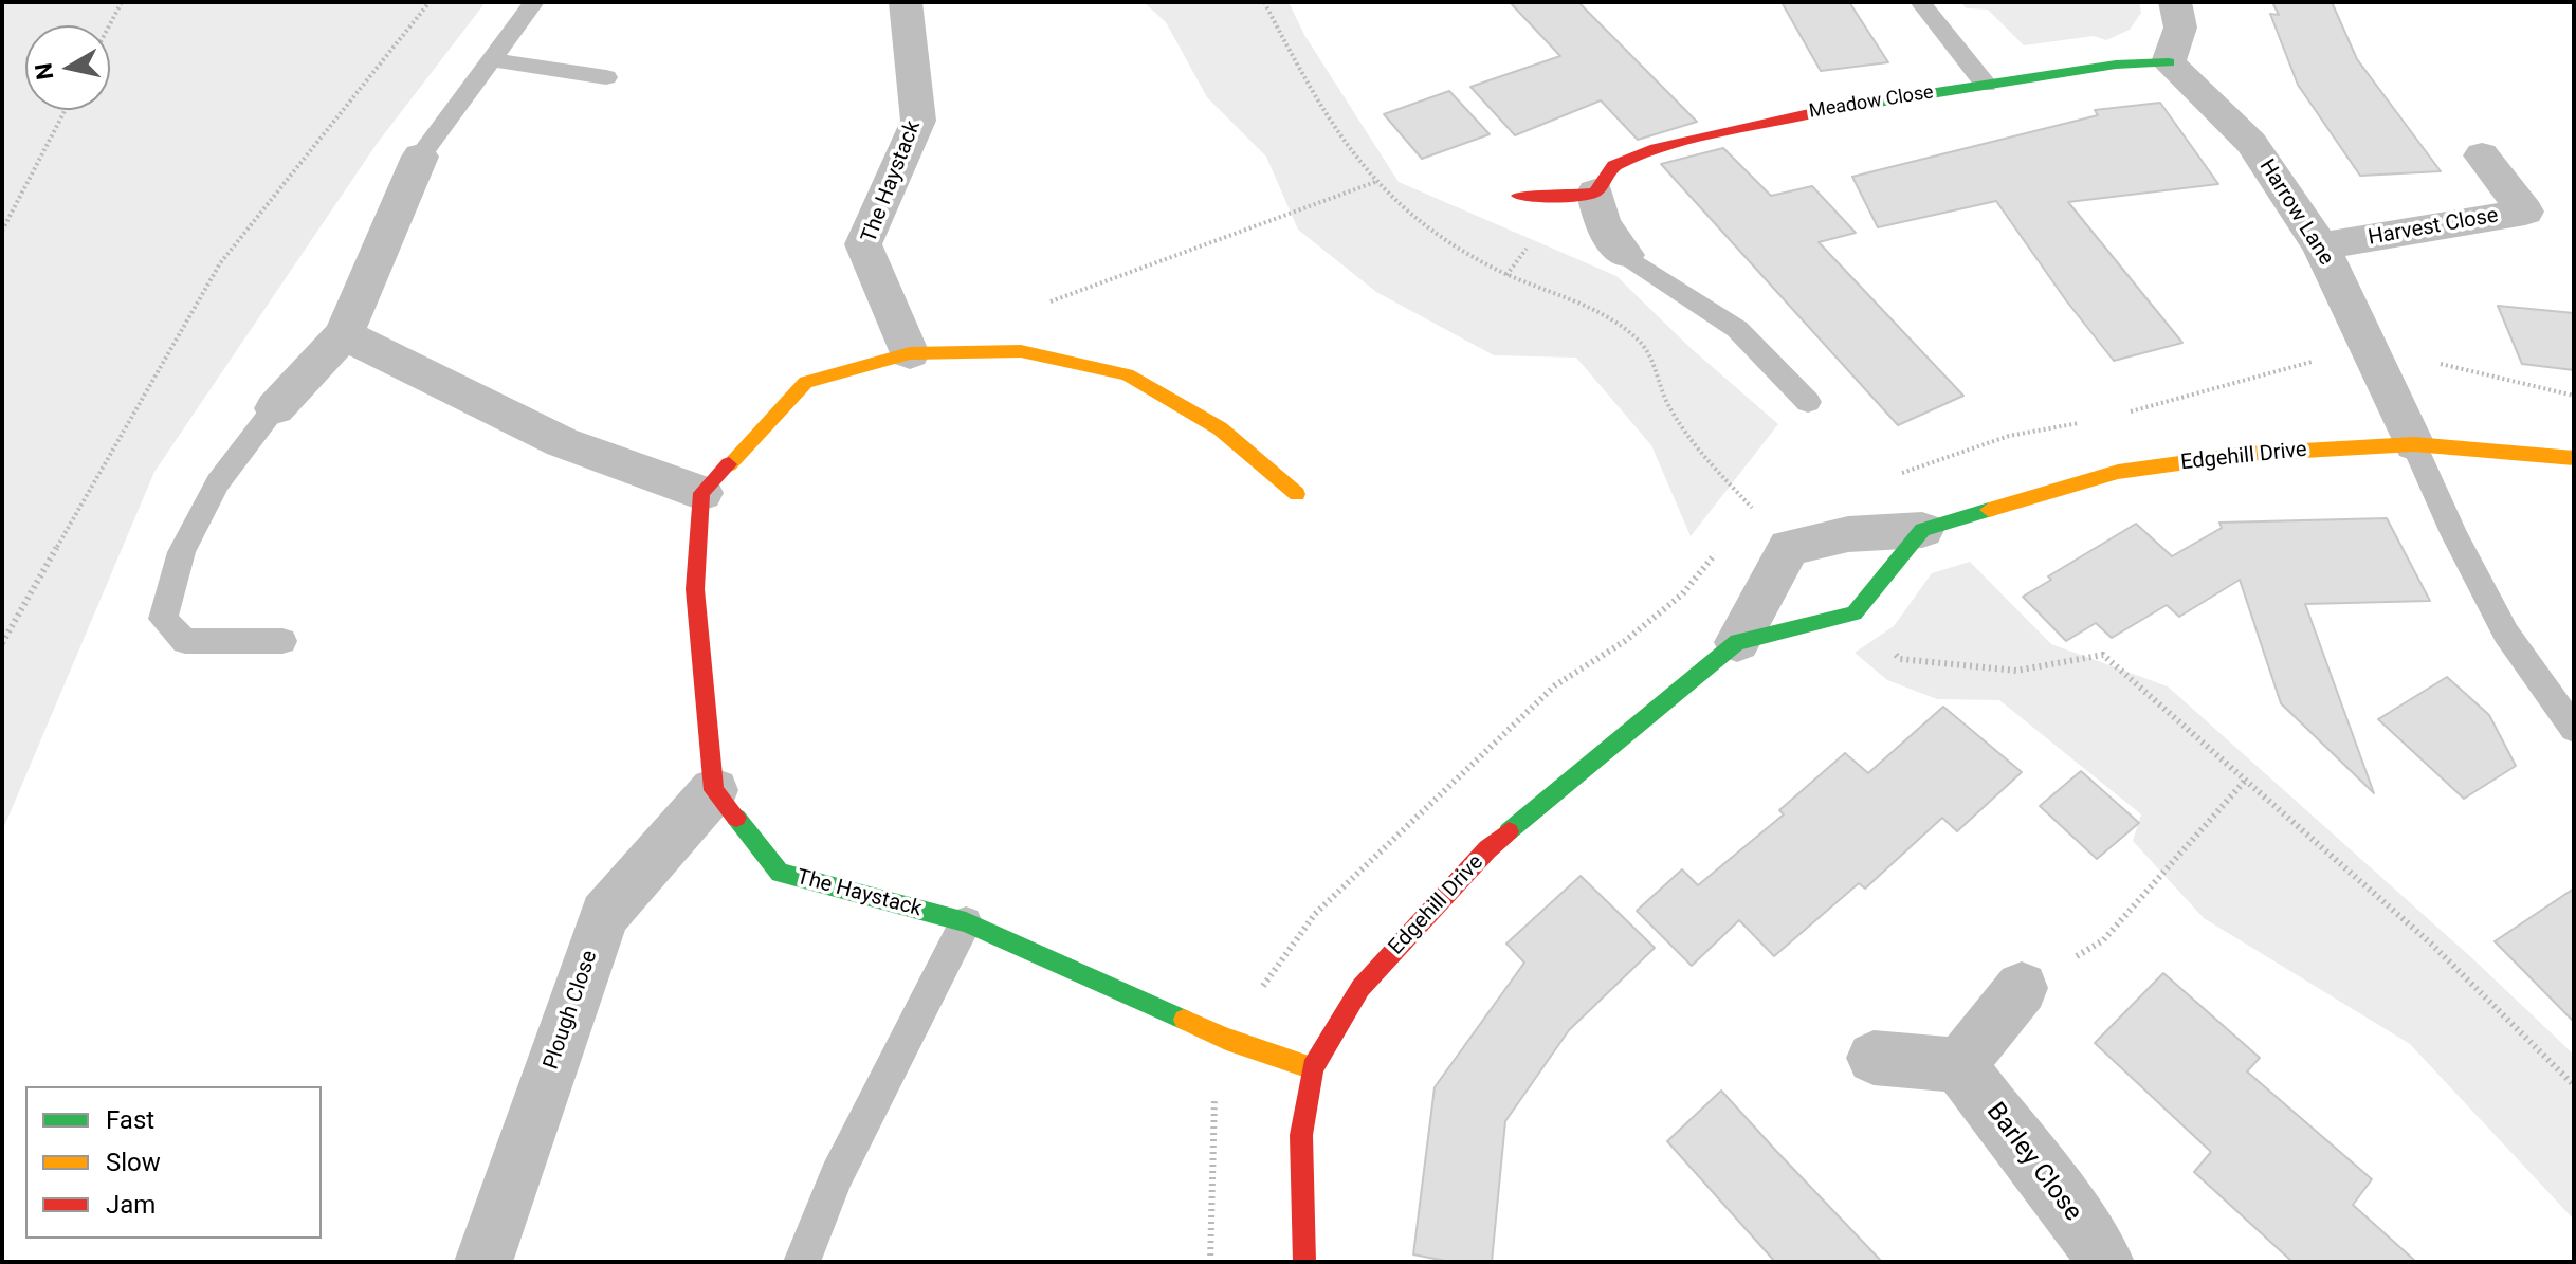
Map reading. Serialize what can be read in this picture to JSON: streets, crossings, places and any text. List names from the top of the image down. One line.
{"streets":{"street":["Meadow Close","The Haystack","Harrow Lane","Harvest Close","Edgehill Drive","Plough Close","Barley Close"]},"crossings":[["Meadow Close","Harrow Lane"],["The Haystack","Edgehill Drive"],["The Haystack","Plough Close"],["Harrow Lane","Harvest Close"],["Harrow Lane","Edgehill Drive"]],"legend":["Fast","Slow","Jam"],"north":"left"}
